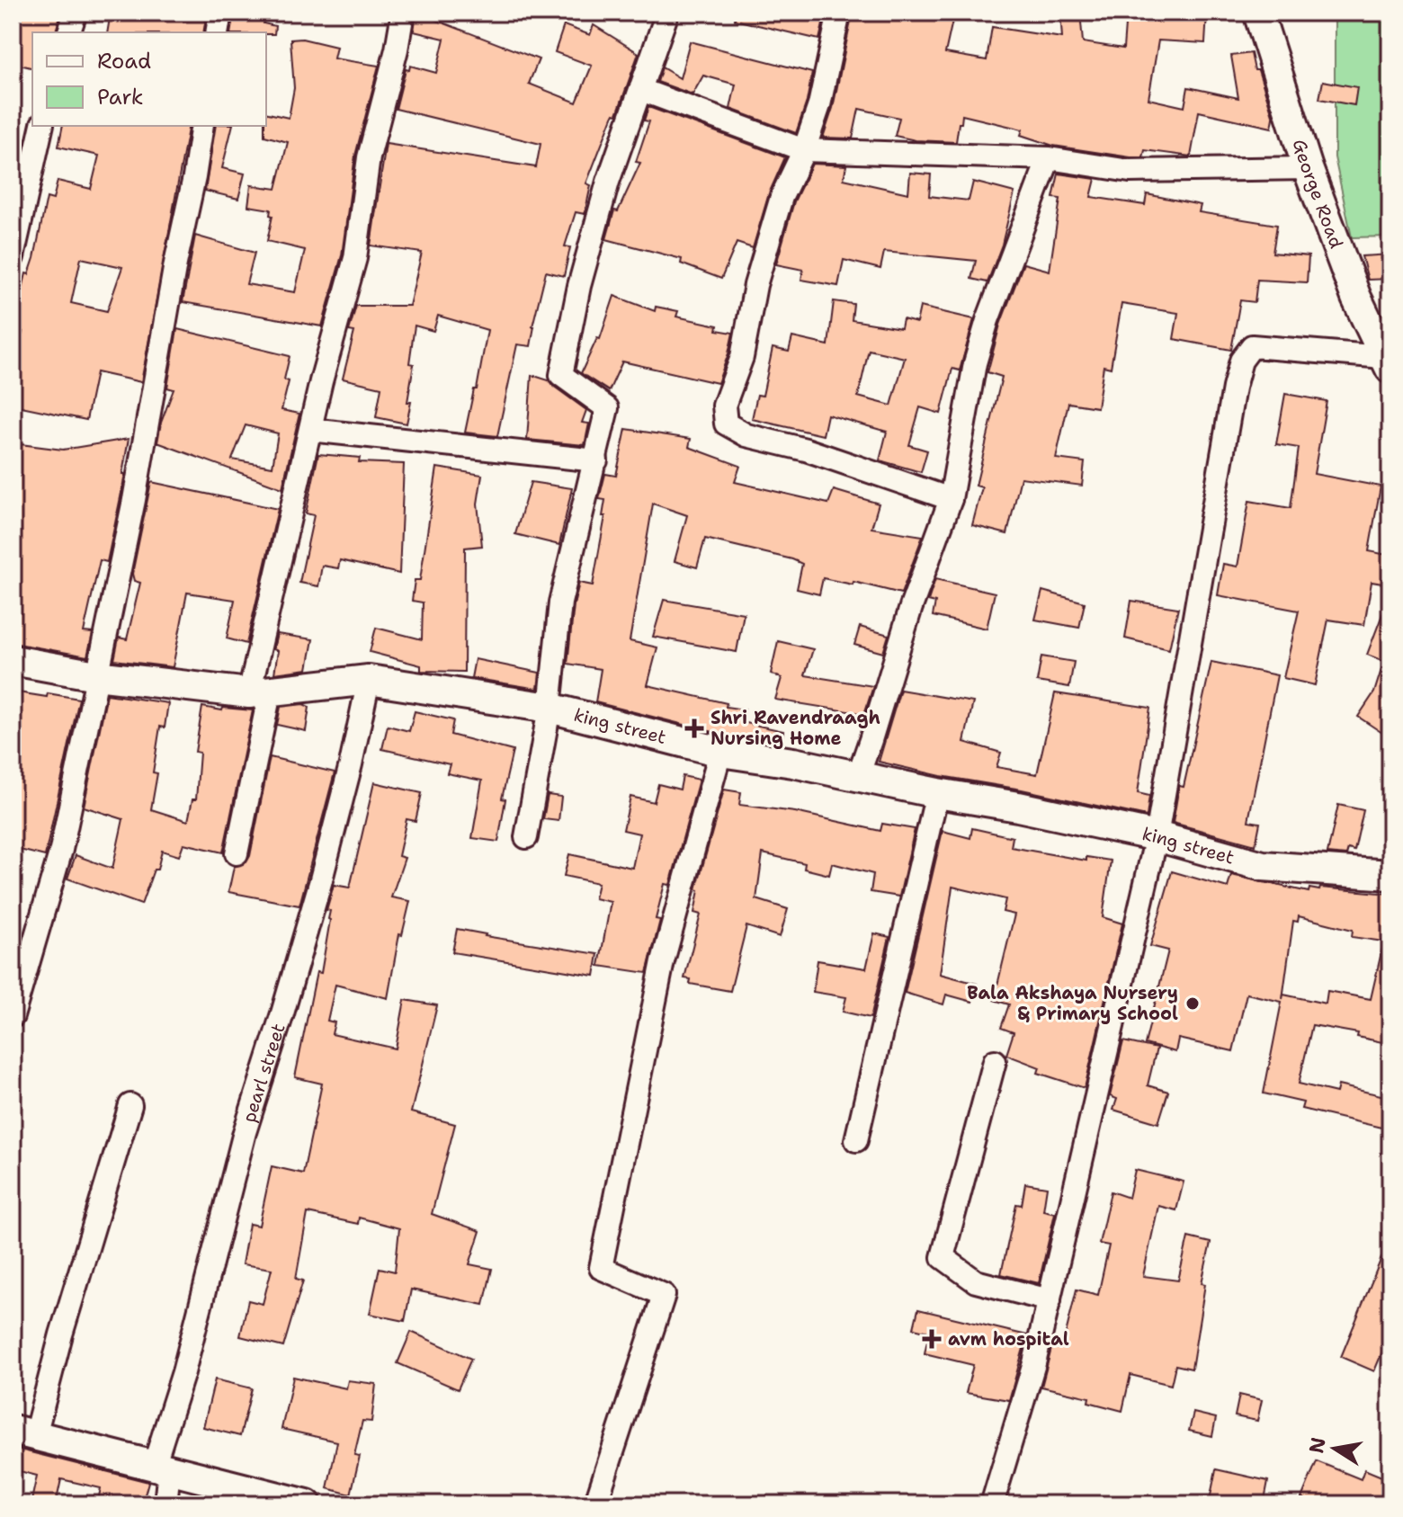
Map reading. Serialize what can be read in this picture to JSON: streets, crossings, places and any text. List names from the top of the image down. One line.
{"streets":{"street":["George Road","king street","pearl street"]},"crossings":[["king street","pearl street"]],"places":{"health":["Shri Ravendraagh Nursing Home","avm hospital"],"other":["Bala Akshaya Nursery & Primary School"]},"legend":["Road","Park"],"north":"left"}
